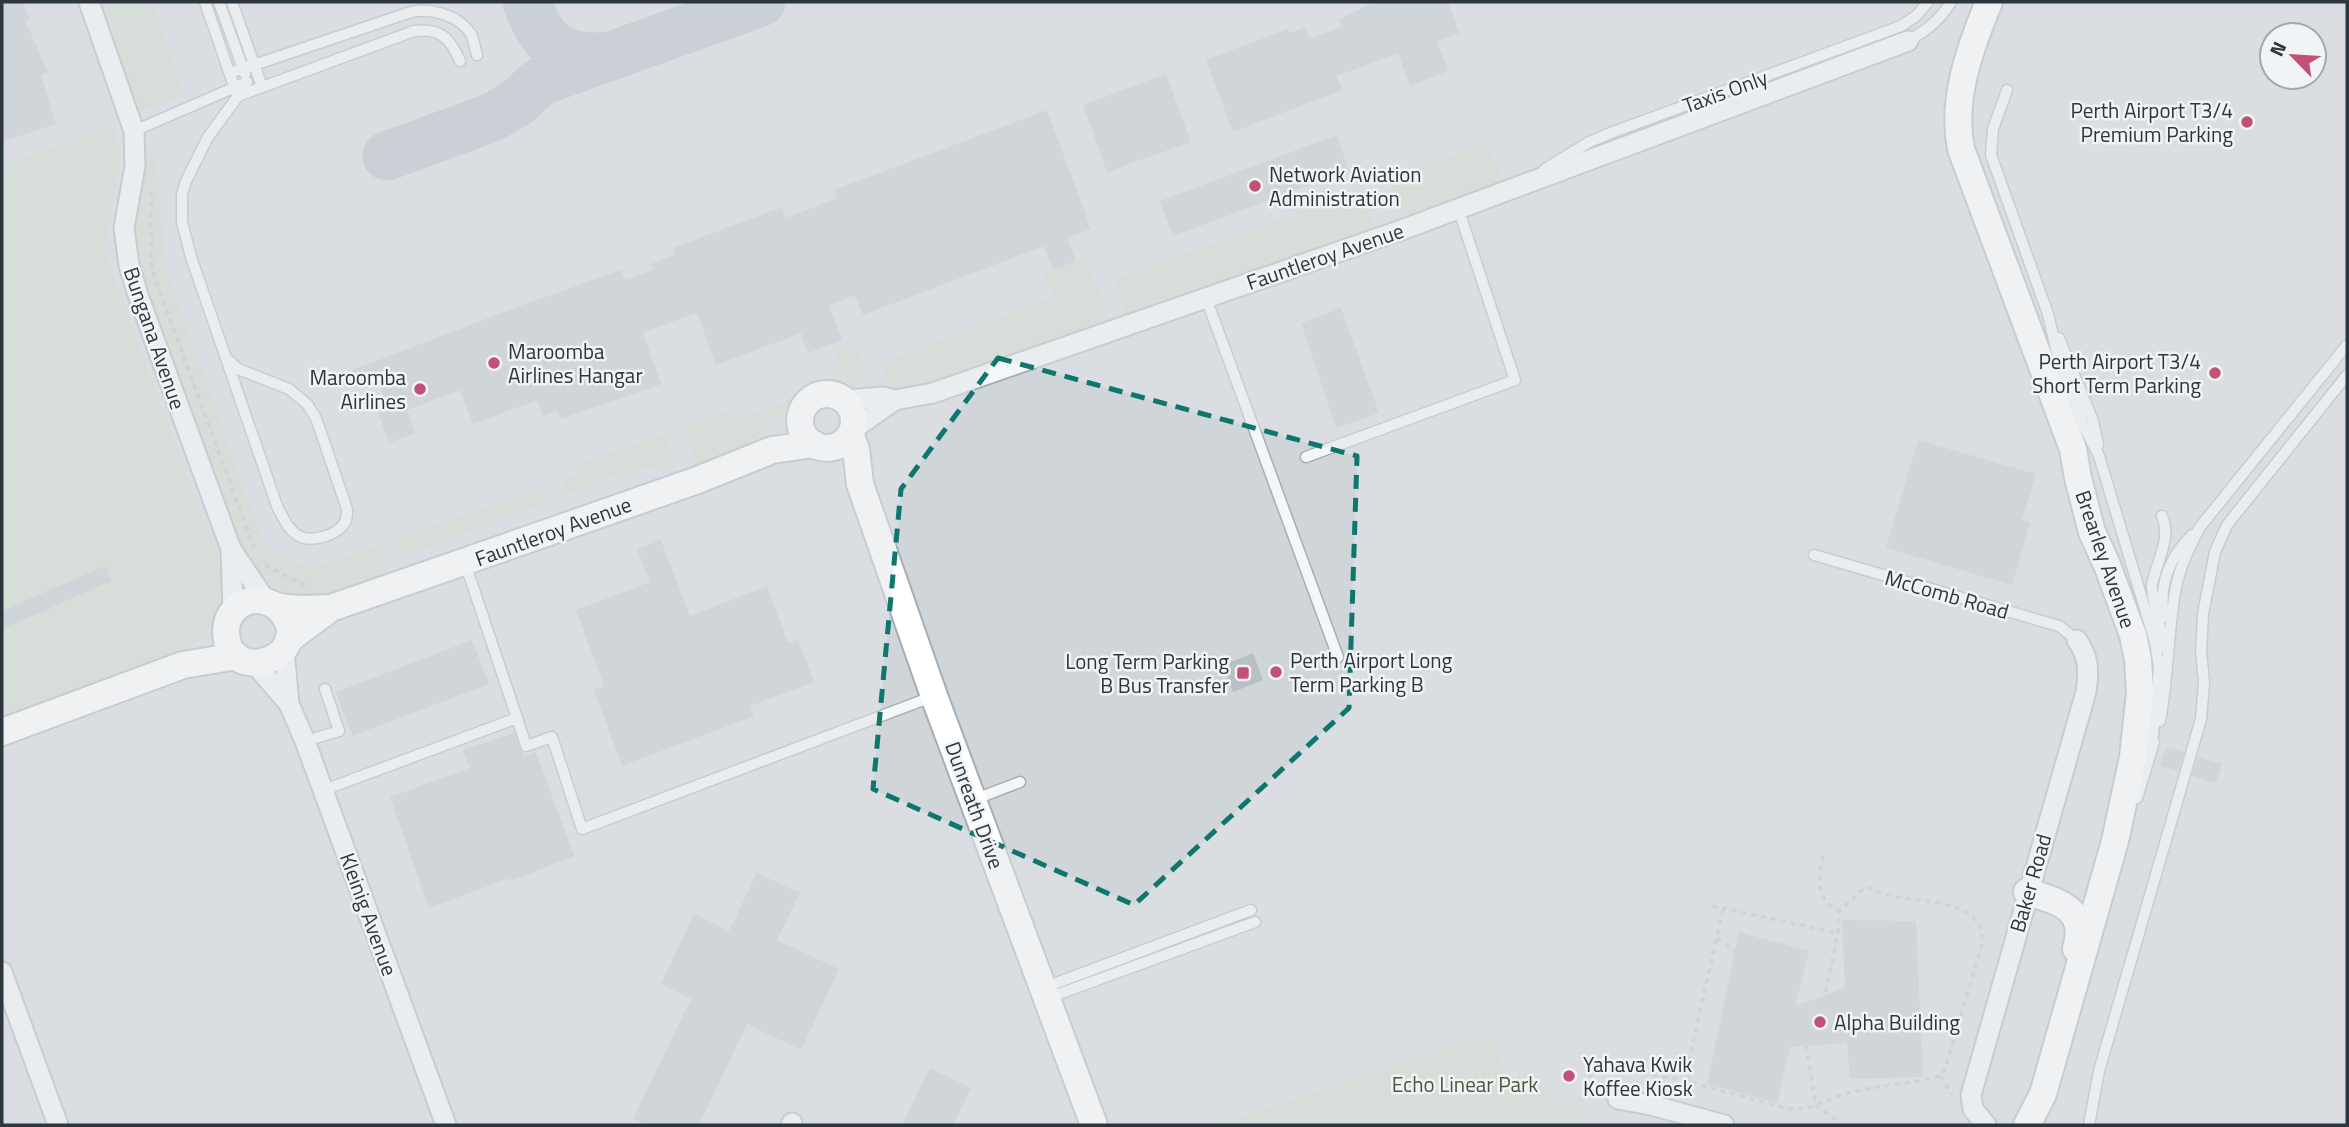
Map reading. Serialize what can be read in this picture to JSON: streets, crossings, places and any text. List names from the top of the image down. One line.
{"streets":{"main road":["Fauntleroy Avenue","Brearley Avenue","Dunreath Drive"],"street":["Bungana Avenue","Baker Road","Kleinig Avenue"],"lane":["Taxis Only","McComb Road"]},"crossings":[["Taxis Only","Fauntleroy Avenue"],["Fauntleroy Avenue","Bungana Avenue"],["Fauntleroy Avenue","Dunreath Drive"],["Fauntleroy Avenue","Kleinig Avenue"],["Bungana Avenue","Kleinig Avenue"],["McComb Road","Baker Road"]],"parks":["Echo Linear Park"],"places":{"other":["Perth Airport T3/4 Premium Parking","Network Aviation Administration","Maroomba Airlines Hangar","Perth Airport T3/4 Short Term Parking","Maroomba Airlines","Perth Airport Long Term Parking B","Alpha Building","Yahava Kwik Koffee Kiosk"],"transit":["Long Term Parking B Bus Transfer"]},"north":"top left"}
